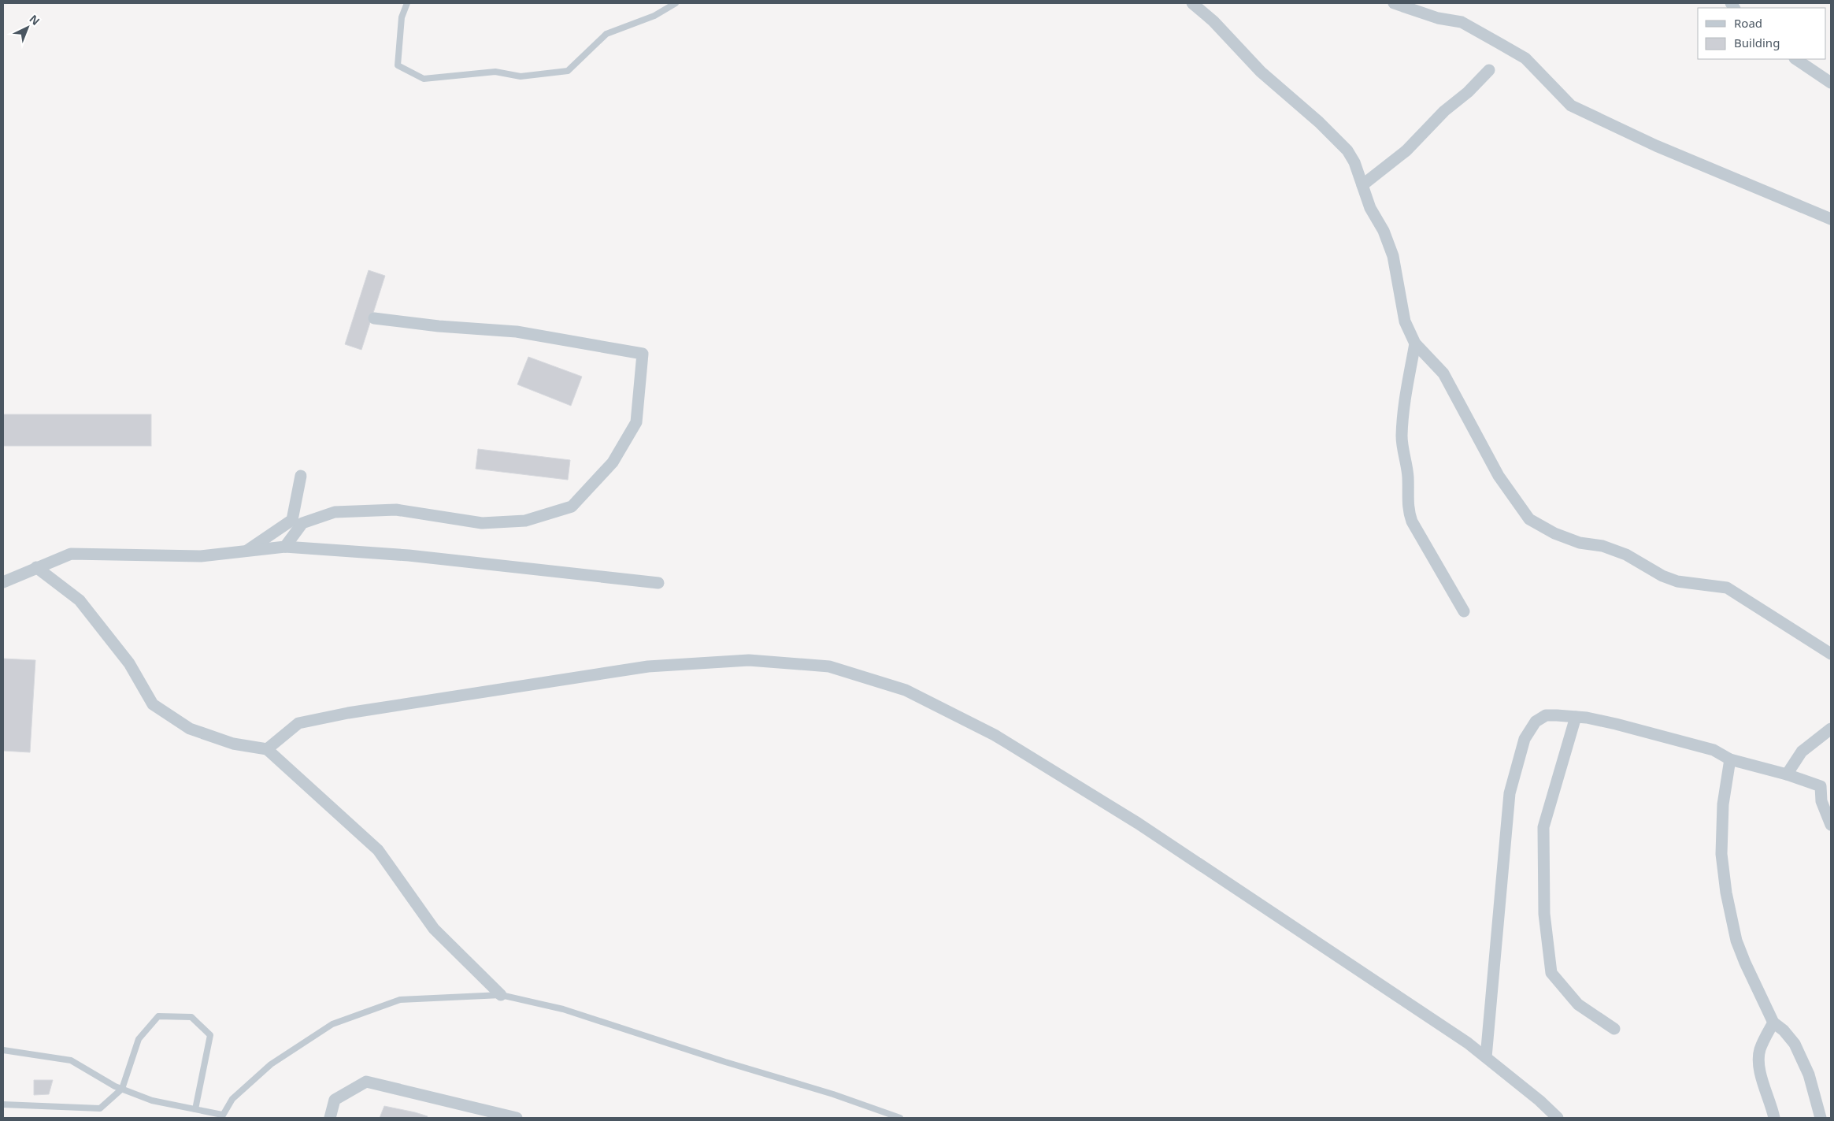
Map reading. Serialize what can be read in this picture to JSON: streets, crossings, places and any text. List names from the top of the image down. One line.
{"legend":["Road","Building"],"north":"top right"}
